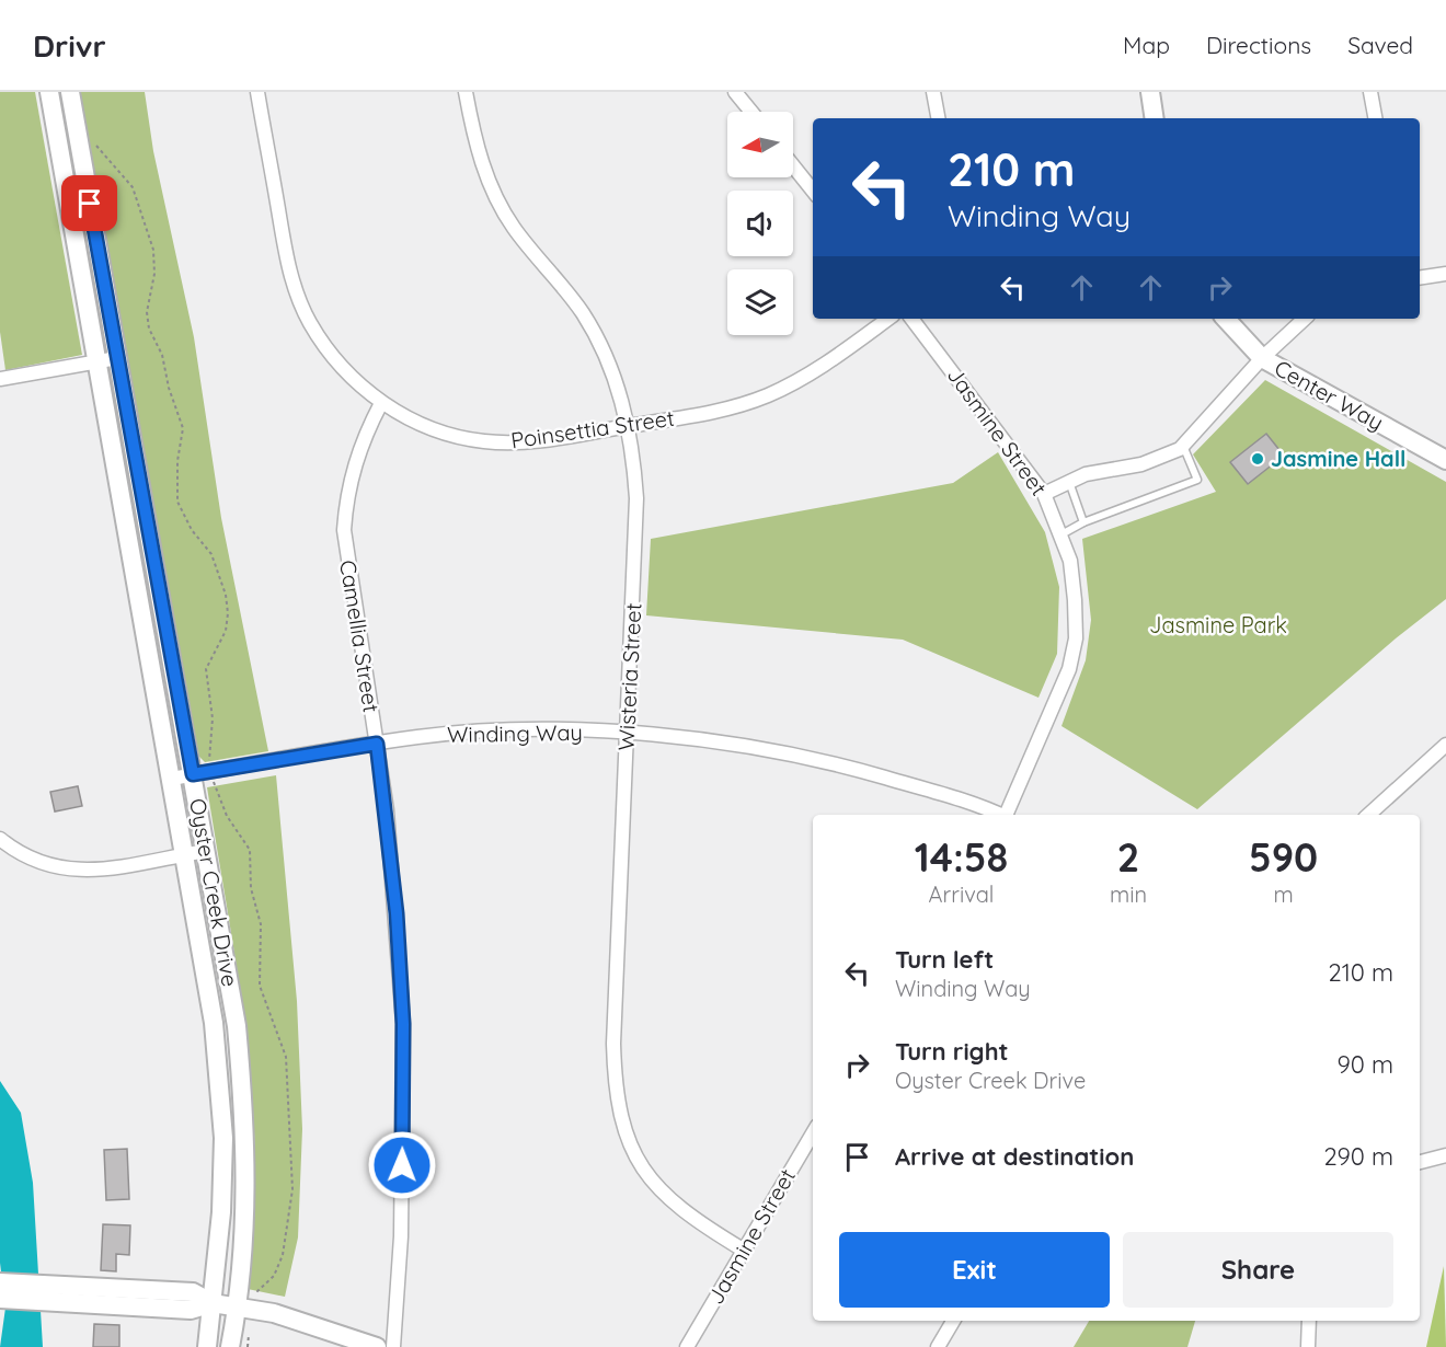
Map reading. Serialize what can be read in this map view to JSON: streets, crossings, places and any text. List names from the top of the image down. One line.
{"streets":{"main road":["Center Way","Oyster Creek Drive"],"street":["Poinsettia Street","Jasmine Street","Camellia Street","Wisteria Street","Winding Way"]},"crossings":[["Poinsettia Street","Camellia Street"],["Poinsettia Street","Wisteria Street"],["Jasmine Street","Wisteria Street"],["Camellia Street","Winding Way"],["Wisteria Street","Winding Way"],["Winding Way","Oyster Creek Drive"]],"parks":["Jasmine Park"],"places":["Jasmine Hall"],"north":"left","page":{"header":"Drivr","nav":["Map","Directions","Saved"],"turn":["210 m","Winding Way"],"eta":["14:58","Arrival","2","min","590","m"],"list":[{"name":"Turn left","note":"Winding Way","value":"210 m"},{"name":"Turn right","note":"Oyster Creek Drive","value":"90 m"},{"name":"Arrive at destination","value":"290 m"}],"buttons":["Exit","Share"]}}
